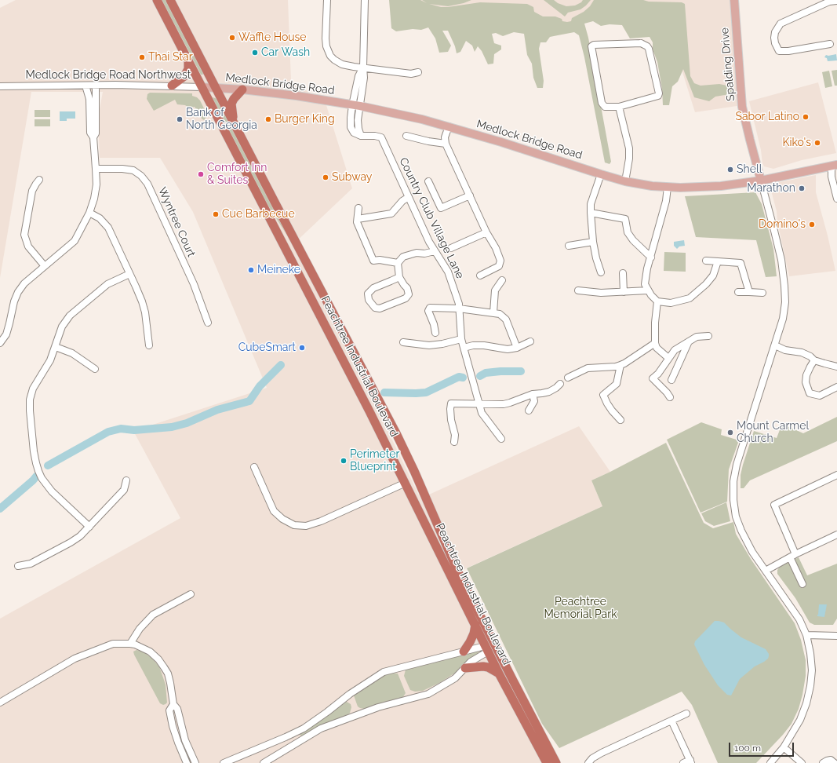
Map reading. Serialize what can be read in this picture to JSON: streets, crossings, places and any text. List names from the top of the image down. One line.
{"streets":{"highway":["Peachtree Industrial Boulevard"],"main road":["Spalding Drive","Medlock Bridge Road Northwest","Medlock Bridge Road"],"street":["Country Club Village Lane","Wyntree Court"]},"crossings":[["Spalding Drive","Medlock Bridge Road"],["Medlock Bridge Road Northwest","Medlock Bridge Road"],["Medlock Bridge Road Northwest","Peachtree Industrial Boulevard"],["Medlock Bridge Road","Country Club Village Lane"],["Medlock Bridge Road","Peachtree Industrial Boulevard"]],"parks":["Peachtree Memorial Park"],"places":["Waffle House","Car Wash","Thai Star","Sabor Latino","Bank of North Georgia","Burger King","Kiko's","Shell","Comfort Inn & Suites","Subway","Marathon","Cue Barbecue","Domino's","Meineke","CubeSmart","Mount Carmel Church","Perimeter Blueprint"],"scale_bar":"100 m"}
